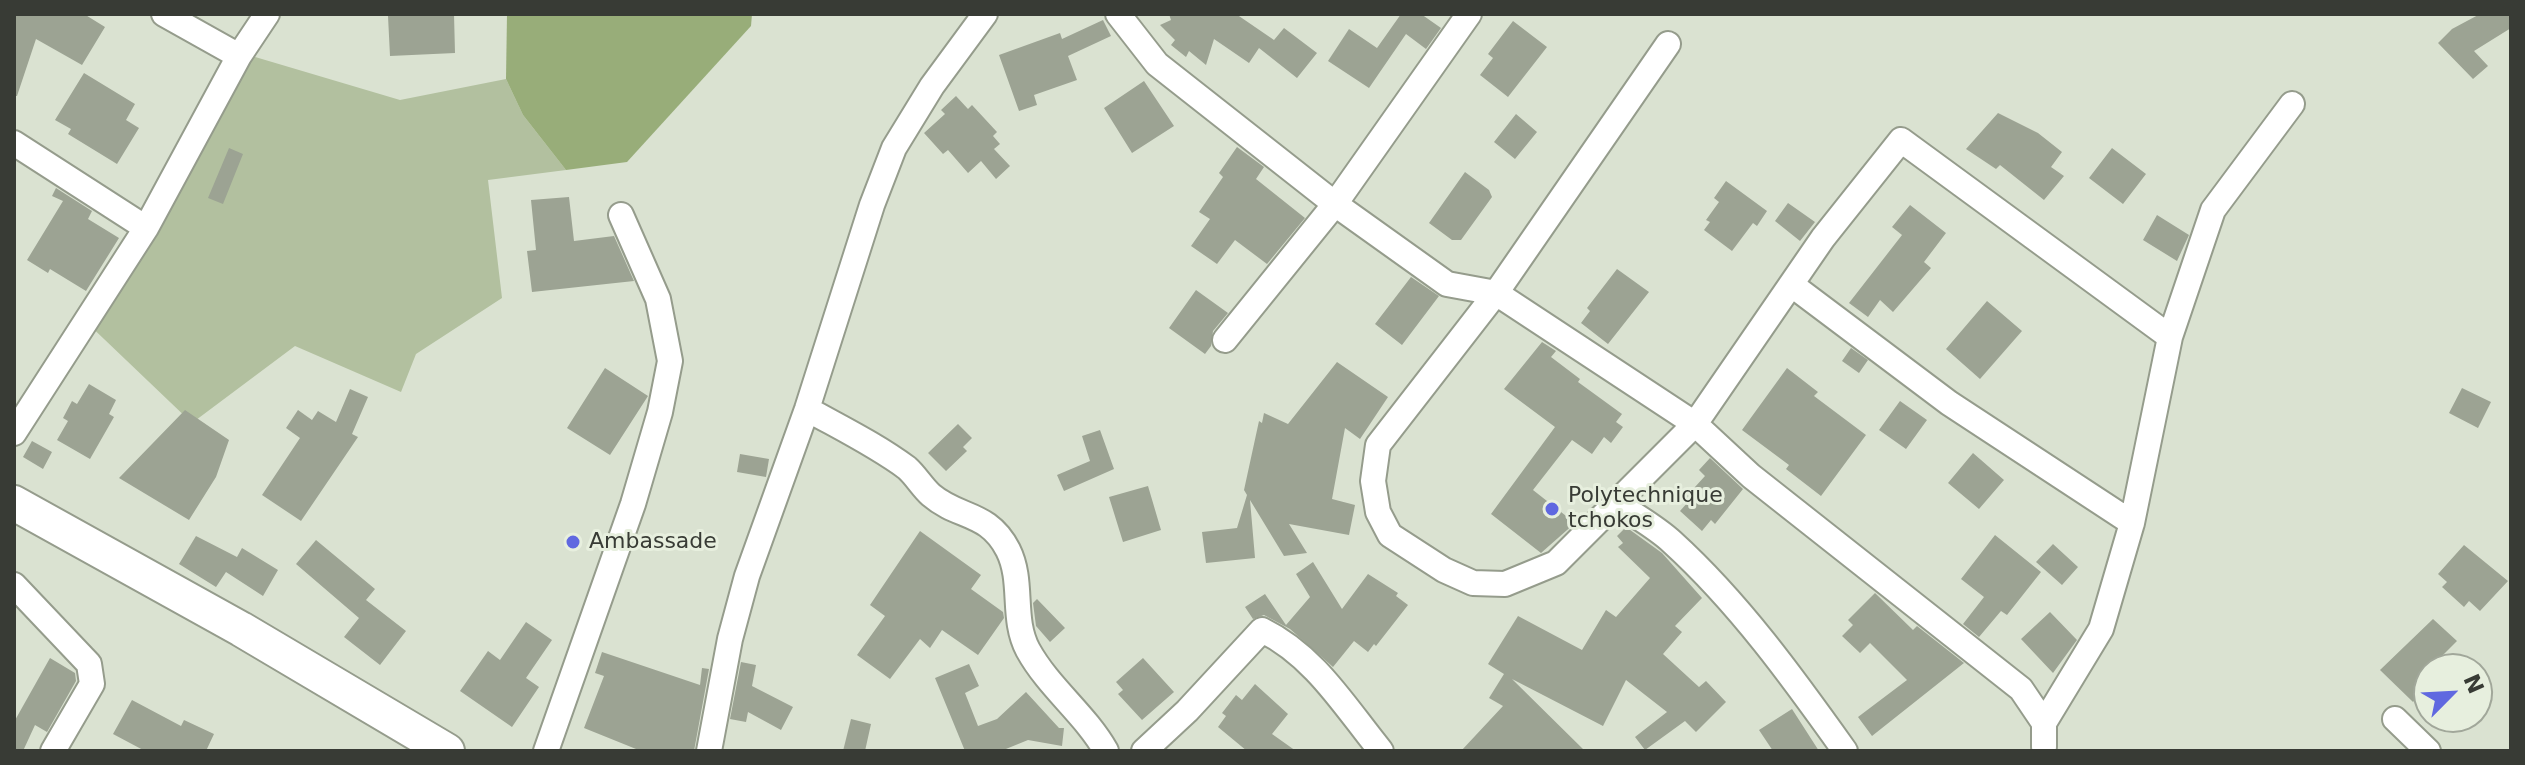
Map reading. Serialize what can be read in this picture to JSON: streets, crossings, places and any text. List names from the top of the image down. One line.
{"places":["Polytechnique tchokos","Ambassade"],"north":"top right"}
